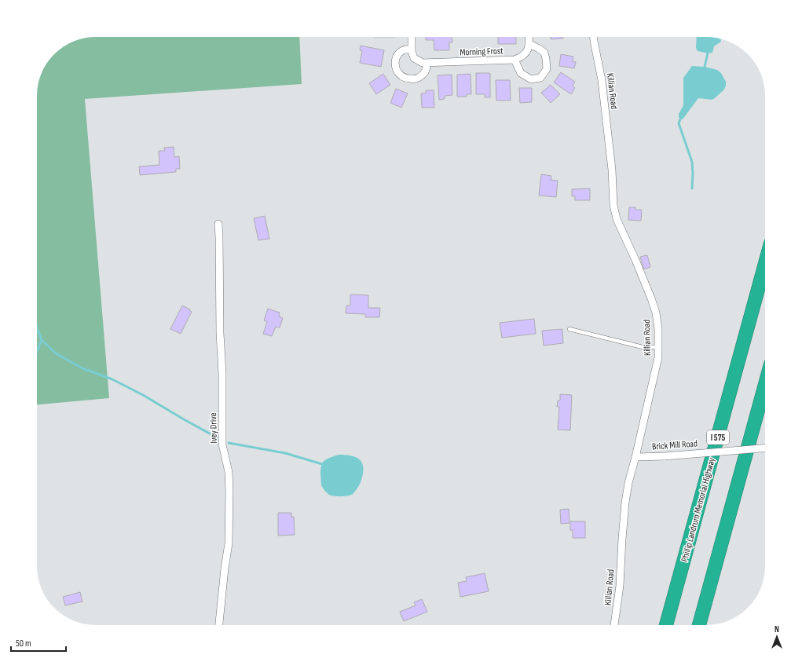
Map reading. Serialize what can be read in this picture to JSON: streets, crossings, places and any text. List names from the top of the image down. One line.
{"streets":{"highway":["I 575","Phillip Landrum Memorial Highway"],"street":["Morning Frost","Killian Road","Ivey Drive","Brick Mill Road"]},"crossings":[["Killian Road","Brick Mill Road"]],"scale_bar":"50 m","north":"top"}
